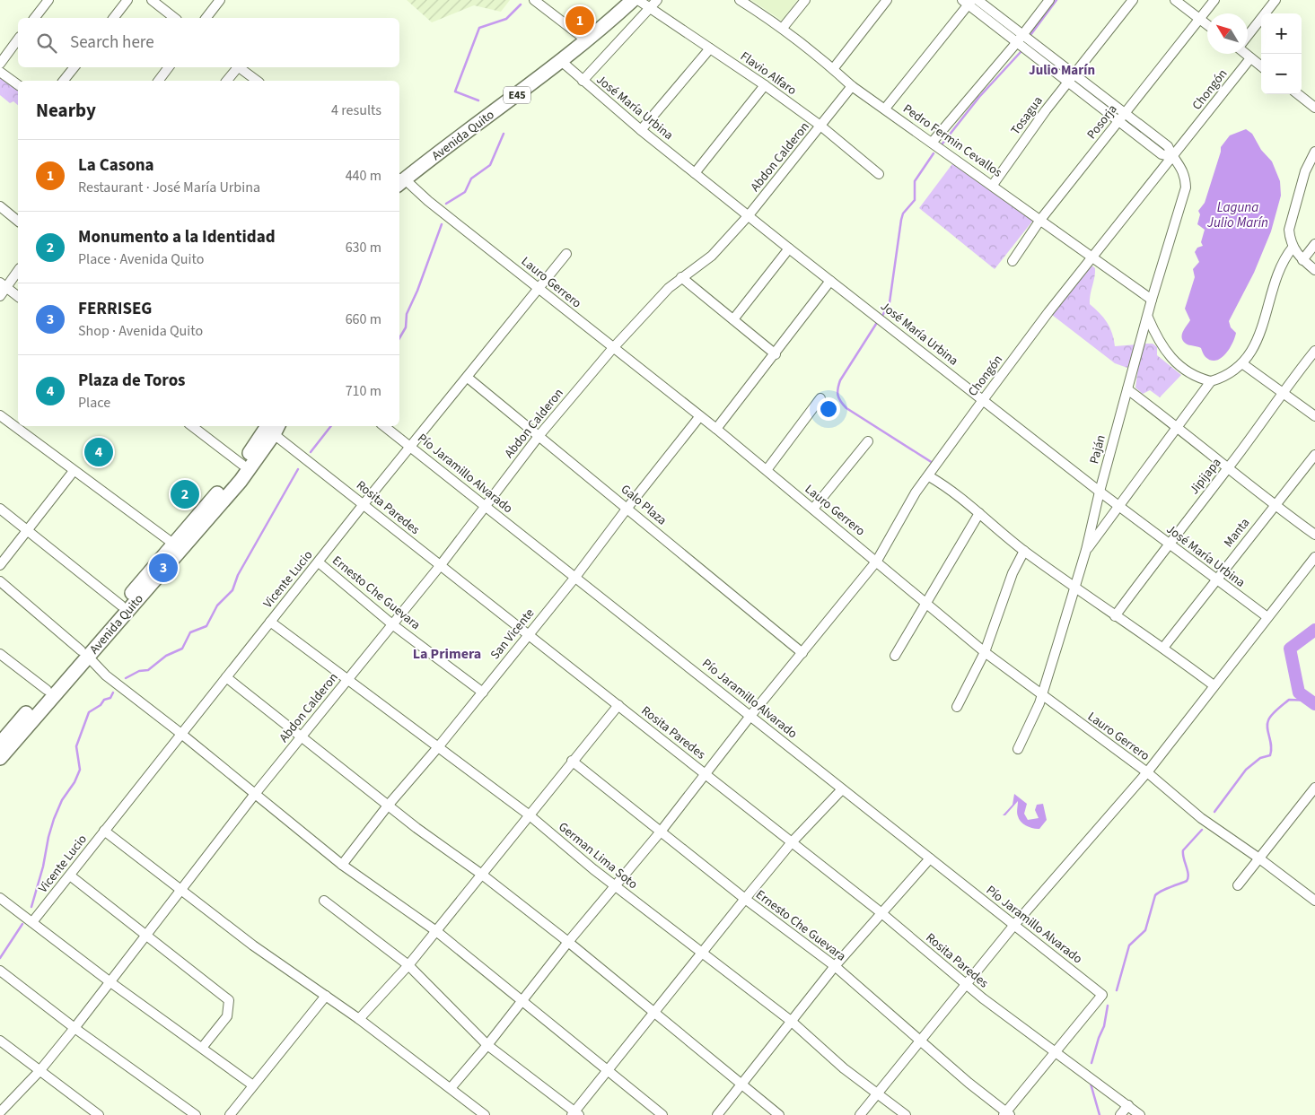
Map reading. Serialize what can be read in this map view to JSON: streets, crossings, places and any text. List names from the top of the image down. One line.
{"streets":{"highway":["E45","Avenida Quito"],"street":["Flavio Alfaro","Chongón","José María Urbina","Tosagua","Posorja","Pedro Fermin Cevallos","Abdon Calderon","Lauro Gerrero","Paján","Pío Jaramillo Alvarado","Jipijapa","Galo Plaza","Rosita Paredes","Manta","Vicente Lucio","Ernesto Che Guevara","San Vicente","German Lima Soto"]},"crossings":[["Flavio Alfaro","Abdon Calderon"],["Chongón","José María Urbina"],["Chongón","Pedro Fermin Cevallos"],["Chongón","Lauro Gerrero"],["Chongón","Paján"],["Chongón","Pío Jaramillo Alvarado"],["Chongón","Galo Plaza"],["Chongón","Rosita Paredes"],["Chongón","Ernesto Che Guevara"],["Chongón","German Lima Soto"],["José María Urbina","Avenida Quito"],["José María Urbina","Abdon Calderon"],["José María Urbina","Paján"],["José María Urbina","Jipijapa"],["José María Urbina","Manta"],["Tosagua","Pedro Fermin Cevallos"],["Tosagua","Paján"],["Posorja","Pedro Fermin Cevallos"],["Posorja","Paján"],["Avenida Quito","Lauro Gerrero"],["Avenida Quito","Rosita Paredes"],["Pedro Fermin Cevallos","Abdon Calderon"],["Pedro Fermin Cevallos","Paján"],["Abdon Calderon","Lauro Gerrero"],["Abdon Calderon","Pío Jaramillo Alvarado"],["Abdon Calderon","Galo Plaza"],["Abdon Calderon","Rosita Paredes"],["Abdon Calderon","Ernesto Che Guevara"],["Abdon Calderon","German Lima Soto"],["Lauro Gerrero","Paján"],["Lauro Gerrero","Vicente Lucio"],["Lauro Gerrero","San Vicente"],["Pío Jaramillo Alvarado","Rosita Paredes"],["Pío Jaramillo Alvarado","Vicente Lucio"],["Pío Jaramillo Alvarado","San Vicente"],["Galo Plaza","Vicente Lucio"],["Galo Plaza","San Vicente"],["Rosita Paredes","Vicente Lucio"],["Rosita Paredes","San Vicente"],["Vicente Lucio","Ernesto Che Guevara"],["Vicente Lucio","German Lima Soto"],["Ernesto Che Guevara","San Vicente"],["San Vicente","German Lima Soto"]],"districts":["Julio Marín","La Primera"],"water":["Laguna Julio Marín"],"north":"top left","page":{"pins":["1","4","2","3"],"map_buttons":["+","−"],"search":"Search here","heading":["Nearby","4 results"],"list":[{"mark":"1","name":"La Casona","note":"Restaurant · José María Urbina","value":"440 m"},{"mark":"2","name":"Monumento a la Identidad","note":"Place · Avenida Quito","value":"630 m"},{"mark":"3","name":"FERRISEG","note":"Shop · Avenida Quito","value":"660 m"},{"mark":"4","name":"Plaza de Toros","note":"Place","value":"710 m"}]}}
